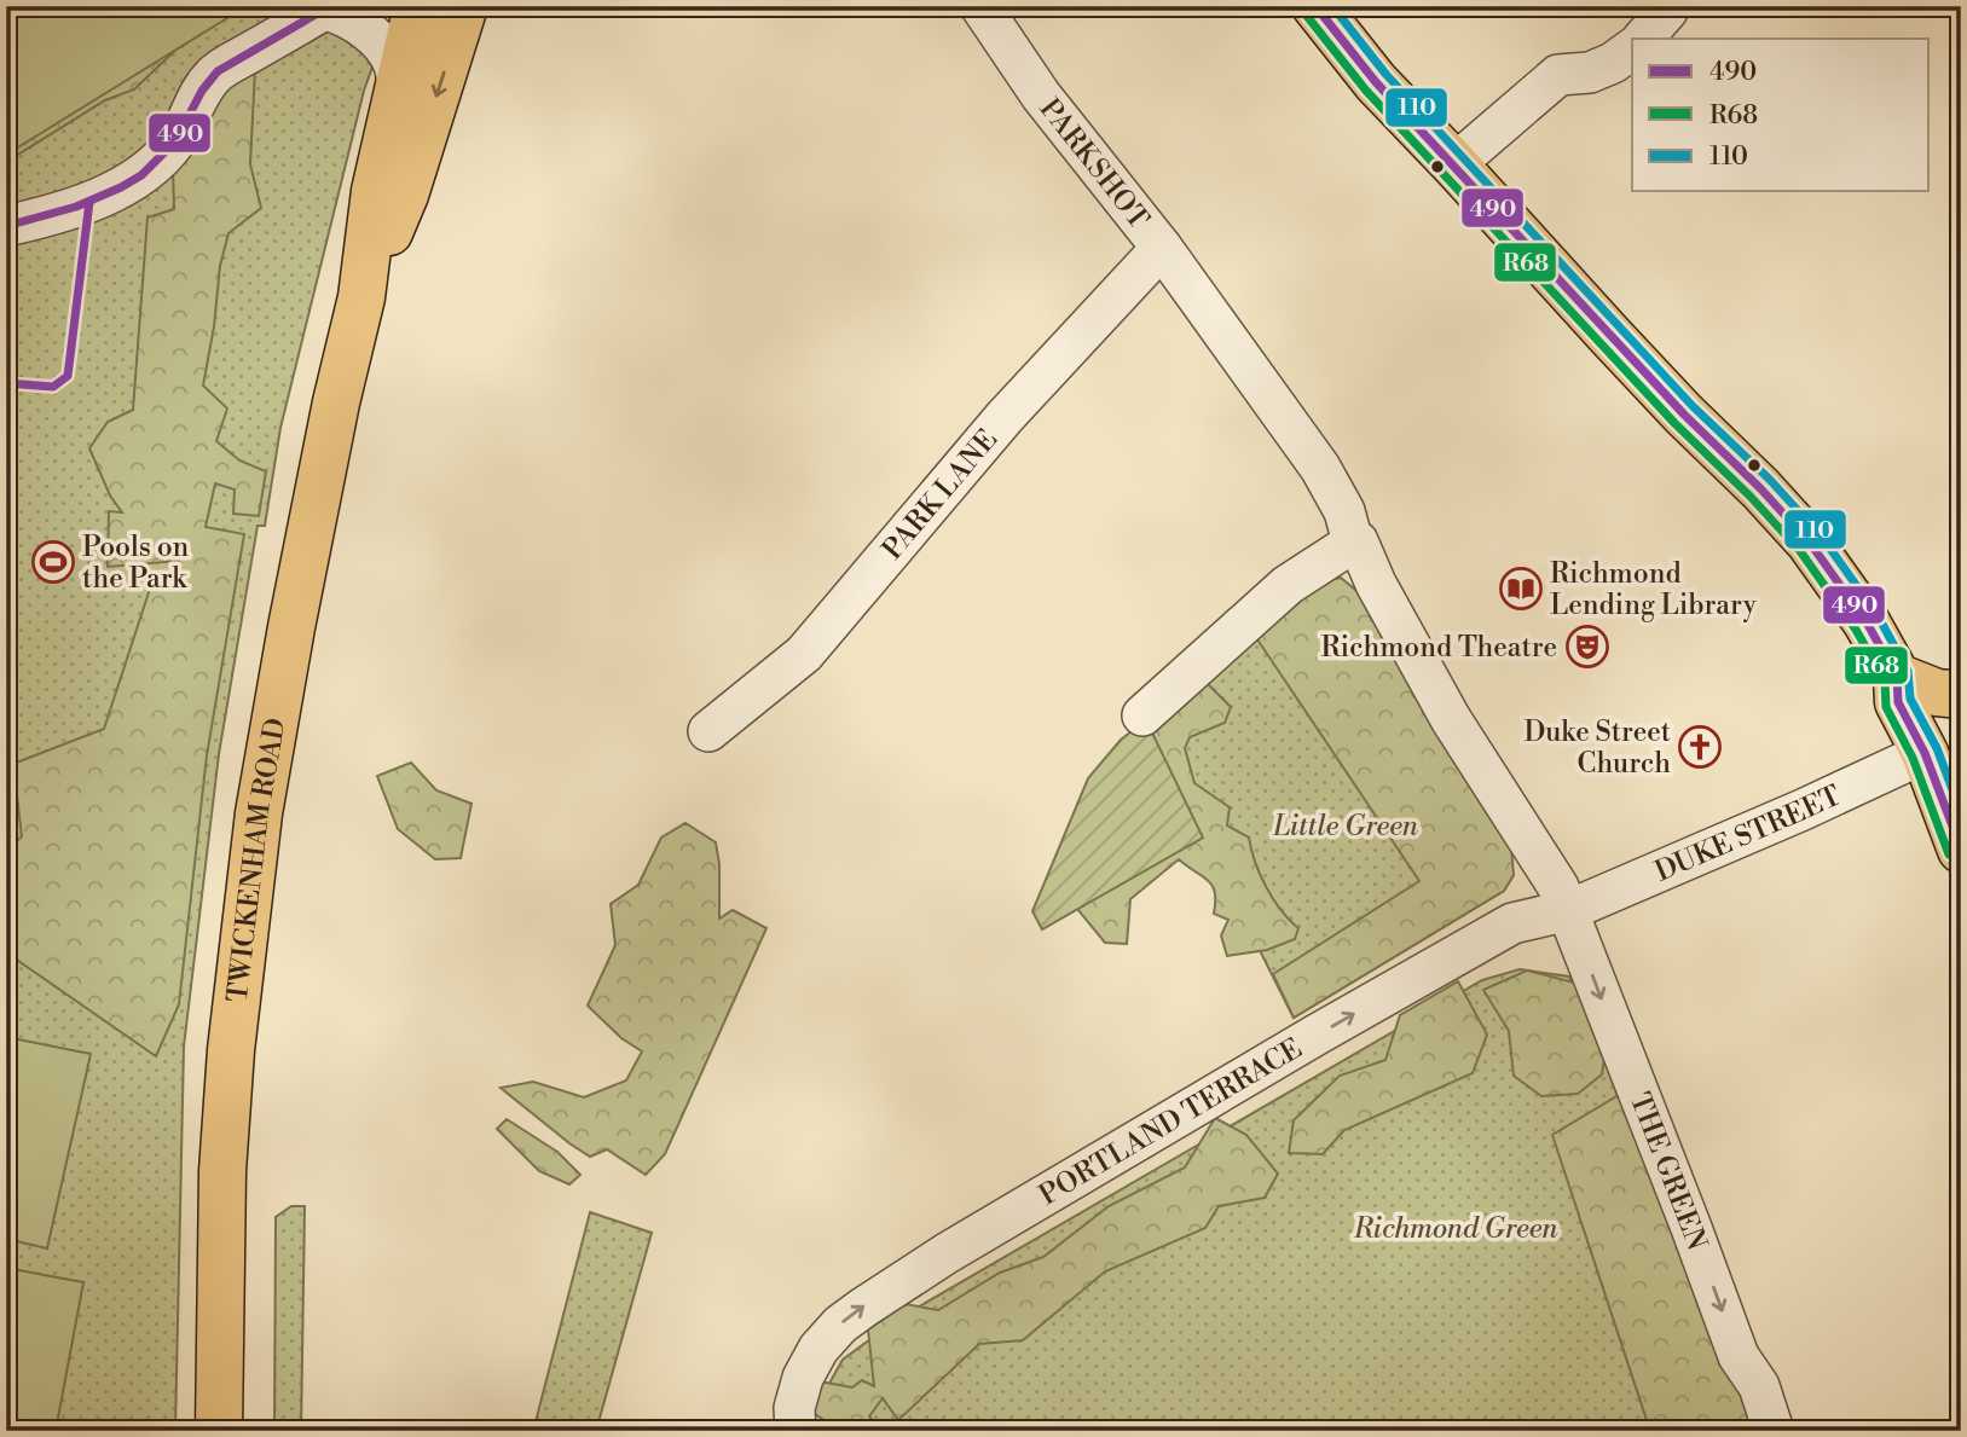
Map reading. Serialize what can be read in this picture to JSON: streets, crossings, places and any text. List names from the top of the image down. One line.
{"streets":{"main road":["TWICKENHAM ROAD"],"street":["PARKSHOT","PARK LANE","DUKE STREET","PORTLAND TERRACE","THE GREEN"]},"crossings":[["PARKSHOT","PARK LANE"],["DUKE STREET","PORTLAND TERRACE"],["DUKE STREET","THE GREEN"],["PORTLAND TERRACE","THE GREEN"]],"one_way":["PORTLAND TERRACE","THE GREEN"],"parks":["Little Green","Richmond Green"],"places":{"sports":["Pools on the Park"],"library":["Richmond Lending Library"],"theatre":["Richmond Theatre"],"church":["Duke Street Church"]},"lines":["transit line 490","transit line 110","transit line R68"],"legend":["490","R68","110"]}
